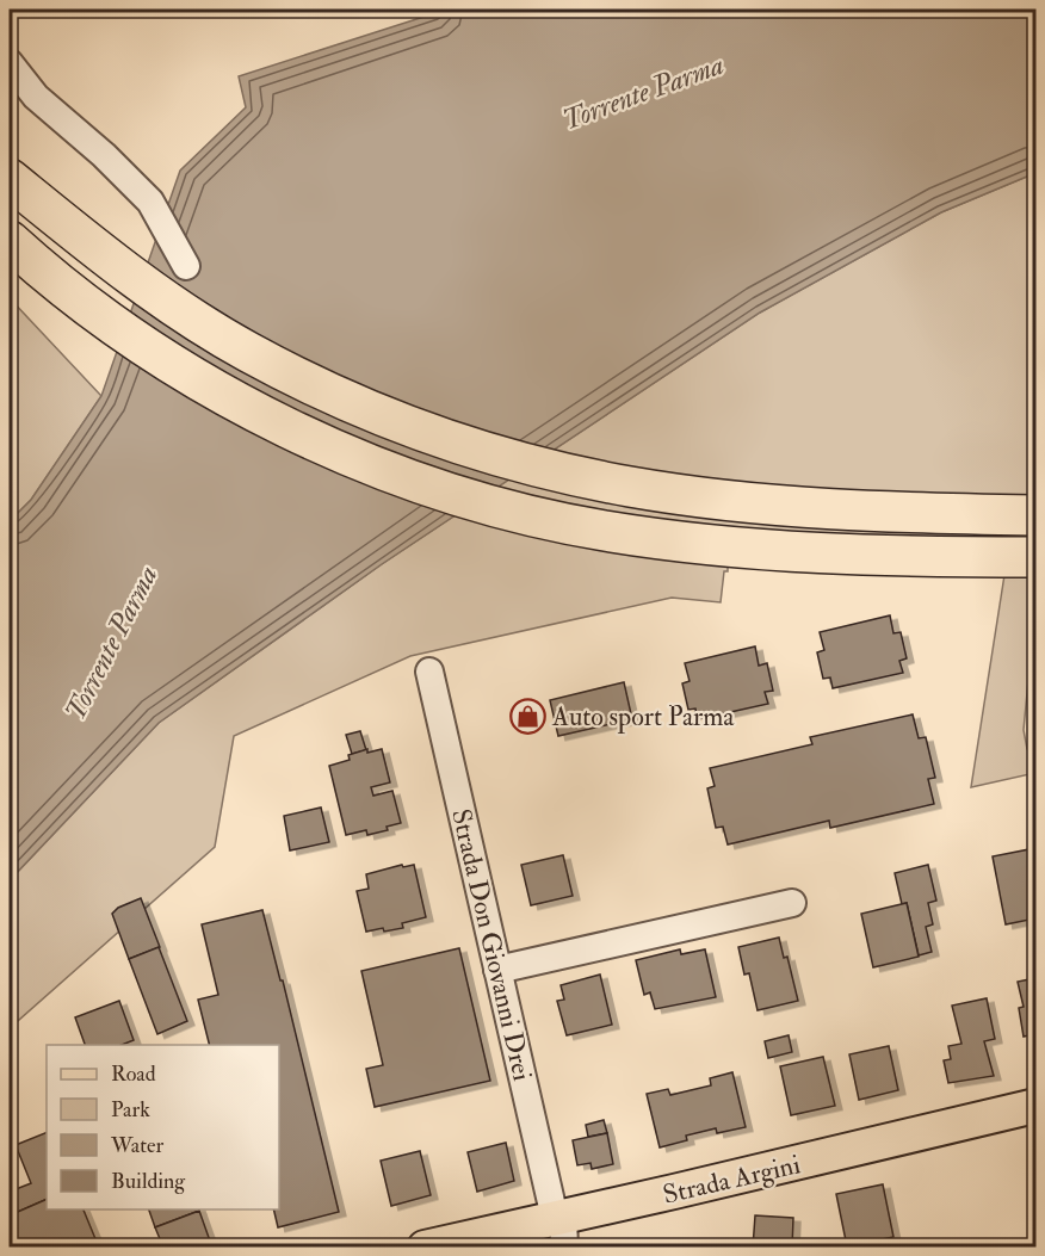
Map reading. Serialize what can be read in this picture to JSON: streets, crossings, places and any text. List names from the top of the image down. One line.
{"streets":{"main road":["Strada Argini"],"street":["Strada Don Giovanni Drei"]},"crossings":[["Strada Don Giovanni Drei","Strada Argini"]],"water":["Torrente Parma"],"places":{"shop":["Auto sport Parma"]},"legend":["Road","Park","Water","Building"]}
